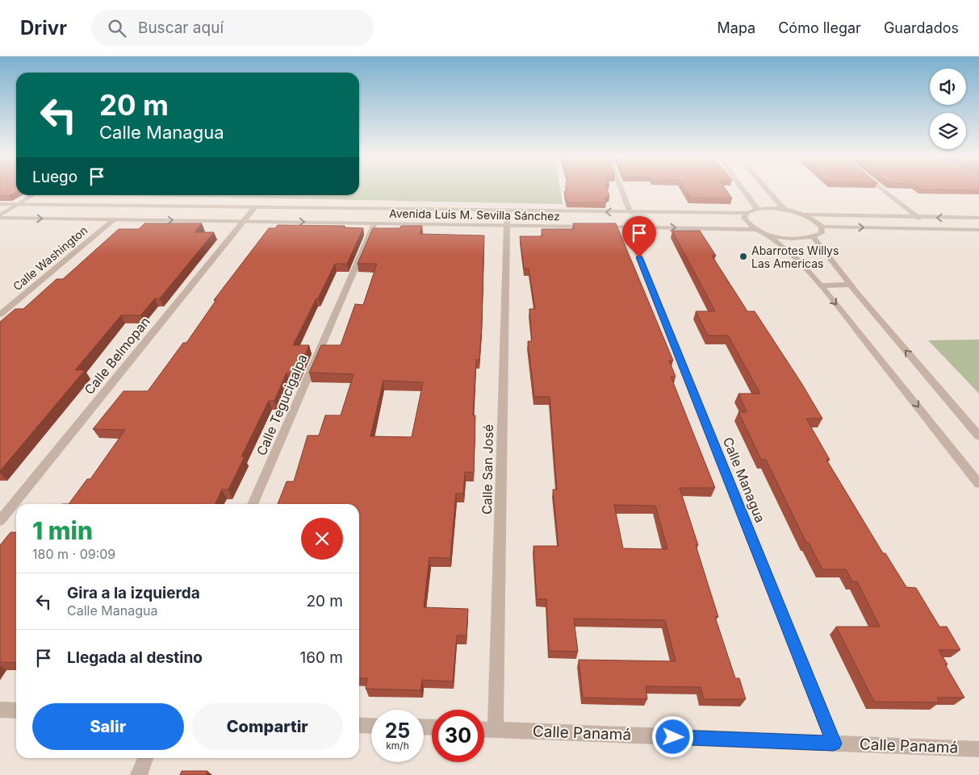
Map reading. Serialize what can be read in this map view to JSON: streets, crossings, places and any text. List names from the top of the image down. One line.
{"streets":{"street":["Avenida Luis M. Sevilla Sánchez","Calle Washington","Calle Belmopan","Calle Tegucigalpa","Calle San José","Calle Managua","Calle Panamá"]},"crossings":[["Avenida Luis M. Sevilla Sánchez","Calle Washington"],["Avenida Luis M. Sevilla Sánchez","Calle Belmopan"],["Avenida Luis M. Sevilla Sánchez","Calle Tegucigalpa"],["Avenida Luis M. Sevilla Sánchez","Calle San José"],["Avenida Luis M. Sevilla Sánchez","Calle Managua"],["Calle San José","Calle Panamá"],["Calle Managua","Calle Panamá"]],"places":["Abarrotes Willys Las Americas"],"page":{"header":"Drivr","search":"Buscar aquí","nav":["Mapa","Cómo llegar","Guardados"],"turn":["20 m","Calle Managua"],"then":"Luego","heading":["1 min","180 m · 09:09"],"list":[{"name":"Gira a la izquierda","note":"Calle Managua","value":"20 m"},{"name":"Llegada al destino","value":"160 m"}],"buttons":["Salir","Compartir"],"speed":"25 km/h","limit":"30"}}
